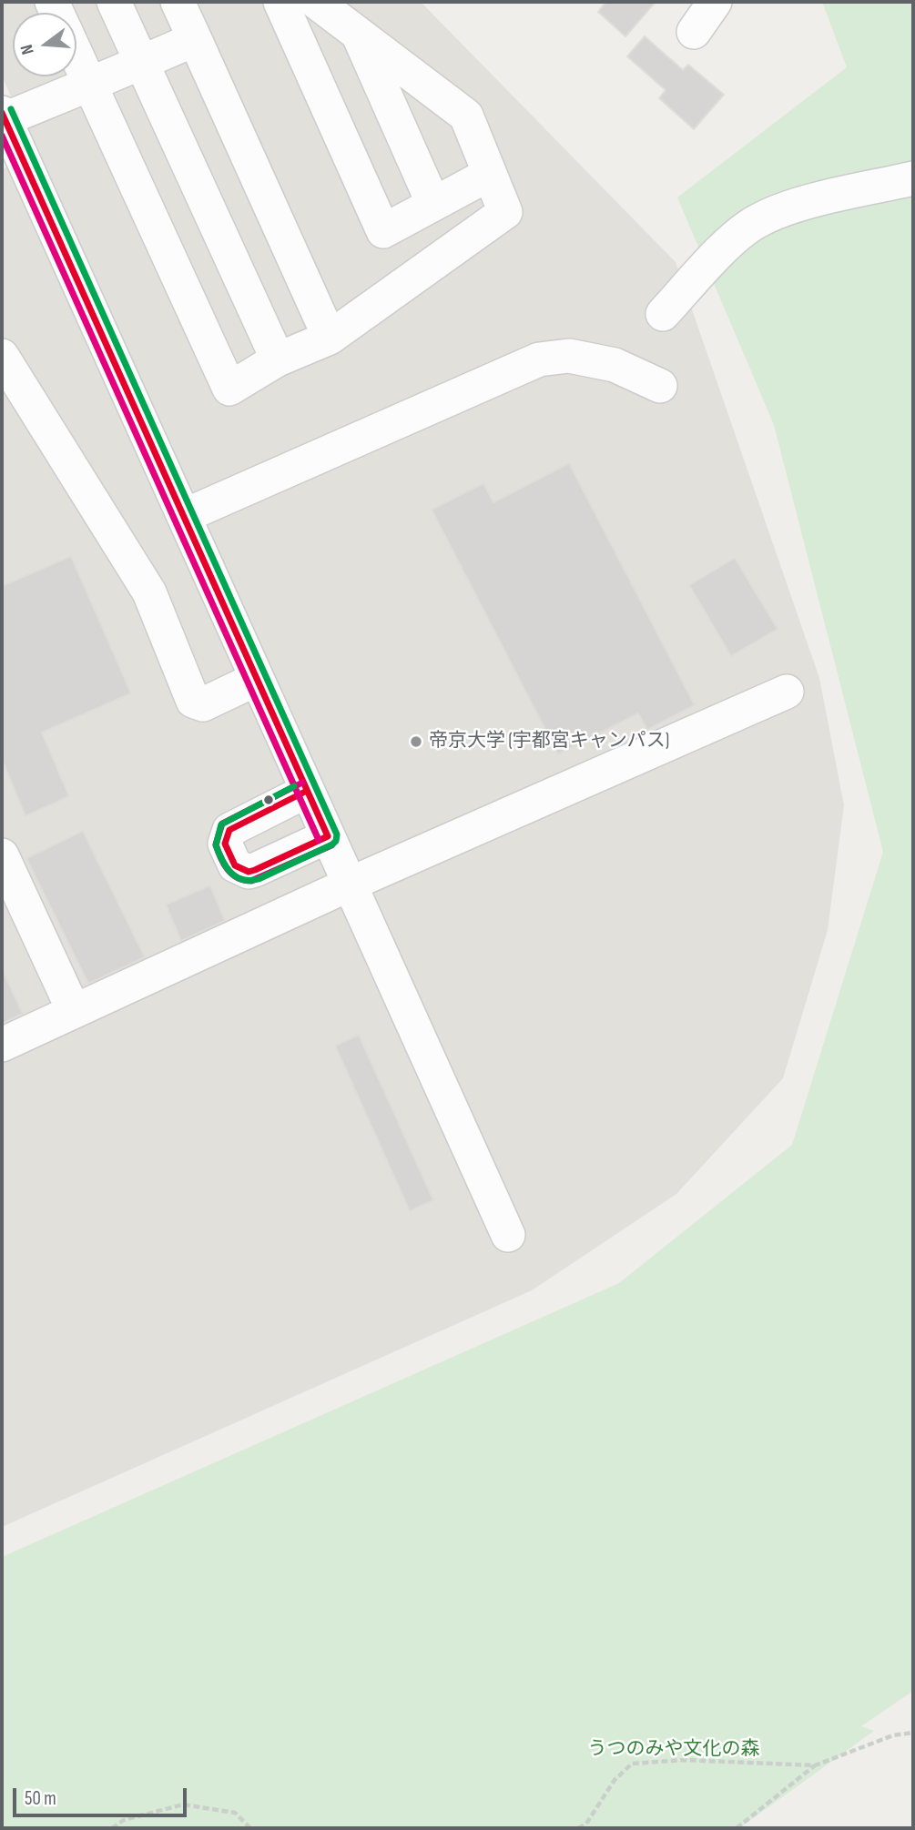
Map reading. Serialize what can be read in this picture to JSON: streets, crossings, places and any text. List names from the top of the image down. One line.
{"parks":["うつのみや文化の森"],"places":["帝京大学 (宇都宮キャンパス)"],"scale_bar":"50 m","north":"left"}
